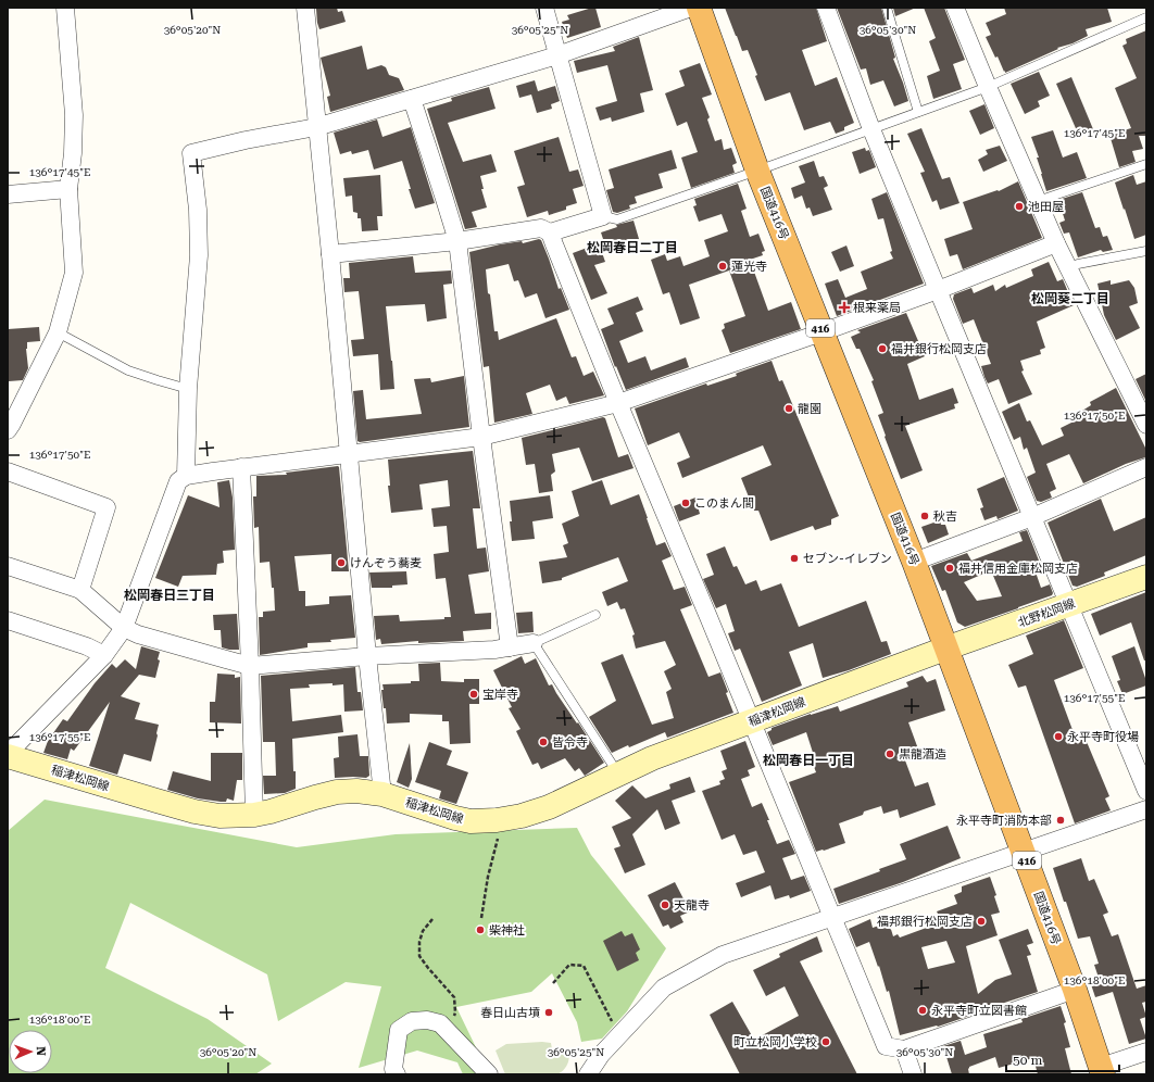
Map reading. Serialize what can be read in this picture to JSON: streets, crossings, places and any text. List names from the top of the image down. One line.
{"streets":{"highway":["国道416号","416"],"main road":["北野松岡線","稲津松岡線"]},"crossings":[["国道416号","北野松岡線"],["国道416号","稲津松岡線"],["北野松岡線","稲津松岡線"]],"districts":["松岡春日二丁目","松岡葵二丁目","松岡春日三丁目","松岡春日一丁目"],"places":{"other":["池田屋","蓮光寺","福井銀行松岡支店","龍園","このまん間","秋吉","セブン-イレブン","けんぞう蕎麦","福井信用金庫松岡支店","宝岸寺","永平寺町役場","皆令寺","黒龍酒造","永平寺町消防本部","天龍寺","福邦銀行松岡支店","柴神社","永平寺町立図書館","春日山古墳","町立松岡小学校"],"health":["根来薬局"]},"scale_bar":"50 m","north":"right","coordinates":["36°05'20\"N","36°05'25\"N","36°05'30\"N","136°17'45\"E","136°17'50\"E","136°17'55\"E","136°18'00\"E"]}
